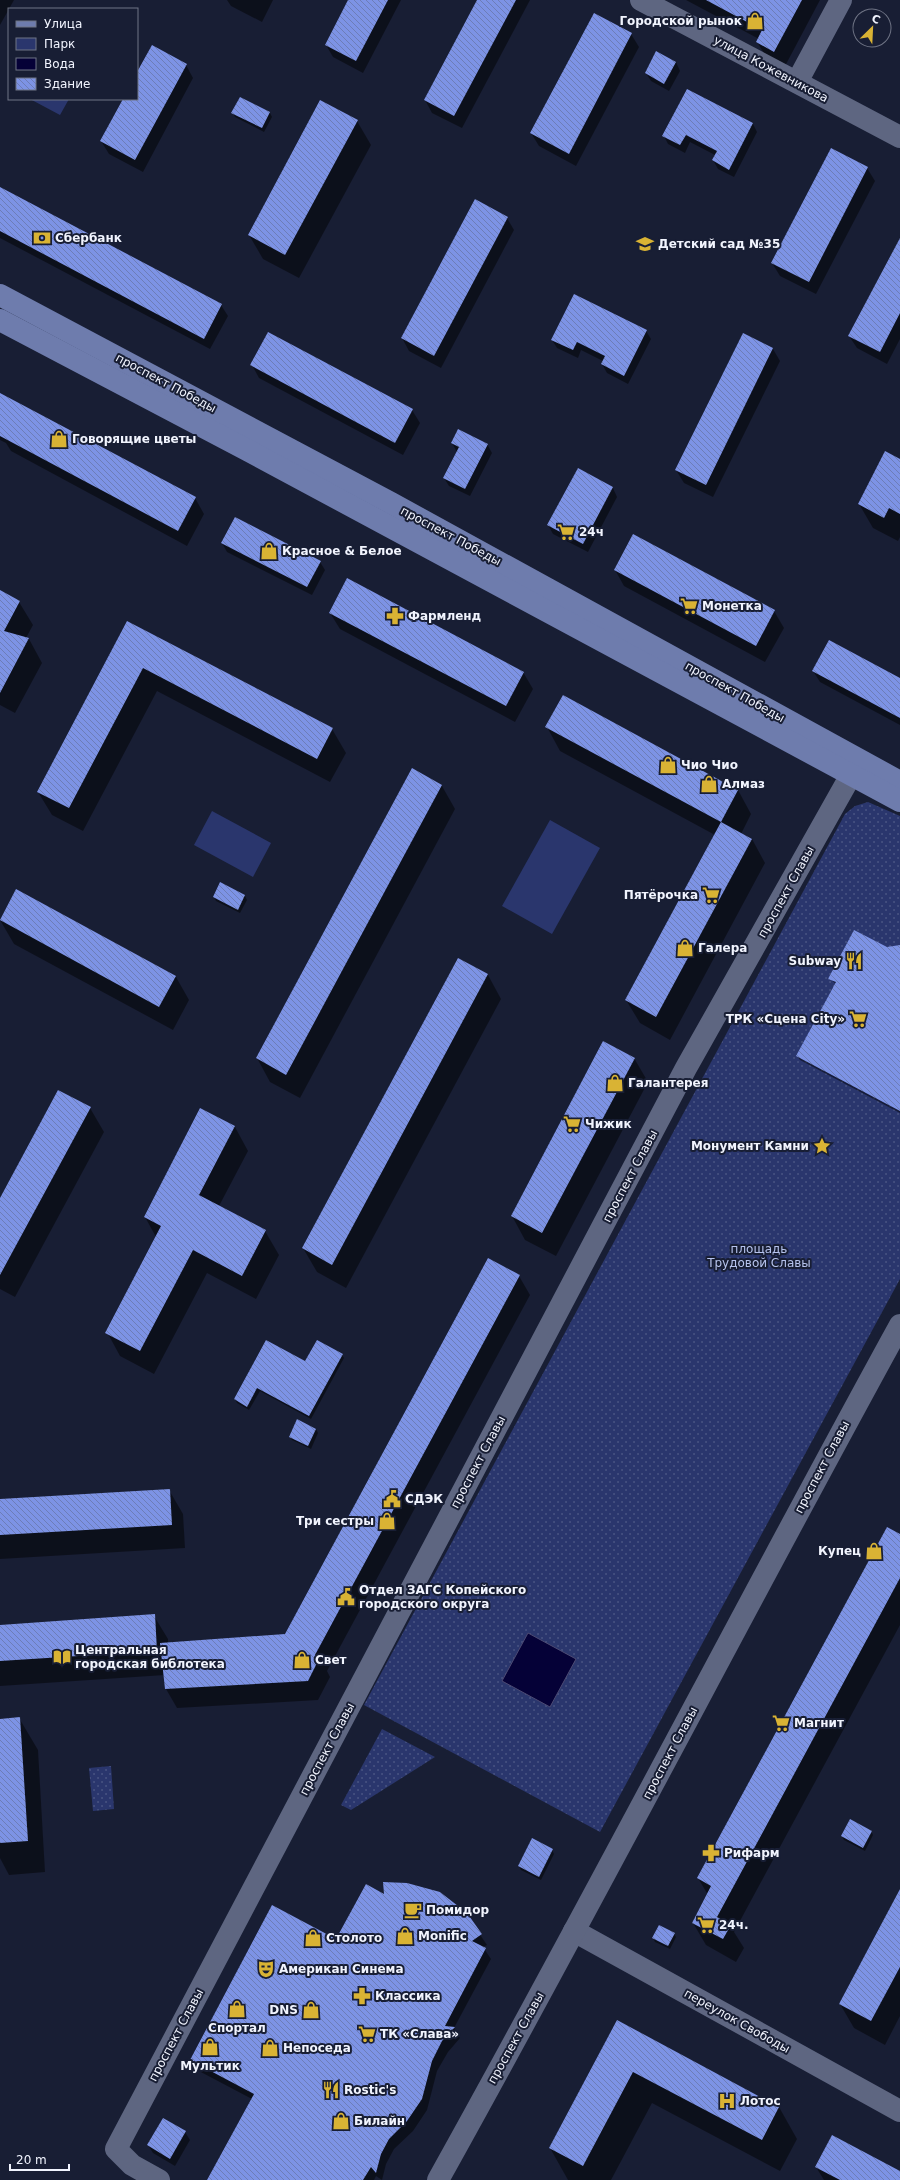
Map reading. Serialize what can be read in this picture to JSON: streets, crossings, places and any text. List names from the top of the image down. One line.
{"streets":{"main road":["проспект Победы"],"street":["улица Кожевникова","проспект Славы","переулок Свободы"]},"crossings":[["проспект Победы","проспект Славы"],["проспект Славы","переулок Свободы"]],"parks":["площадь Трудовой Славы"],"places":{"shop":["Городской рынок","Говорящие цветы","Красное & Белое","Чио Чио","Алмаз","Галера","Галантерея","Три сестры","Купец","Свет","Monific","Столото","Спортал","DNS","Мультик","Непоседа","Билайн"],"bank":["Сбербанк"],"school or university":["Детский сад №35"],"supermarket":["24ч","Монетка","Пятёрочка","ТРК «Сцена City»","Чижик","Магнит","24ч.","ТК «Слава»"],"pharmacy":["Фармленд","Рифарм","Классика"],"restaurant":["Subway","Rostiс's"],"place":["Монумент Камни"],"public building":["СДЭК","Отдел ЗАГС Копейского городского округа"],"library":["Центральная городская библотека"],"cafe":["Помидор"],"theatre":["Американ Синема"],"hospital":["Лотос"]},"legend":["Улица","Парк","Вода","Здание"],"scale_bar":"20 m","north":"top right"}
